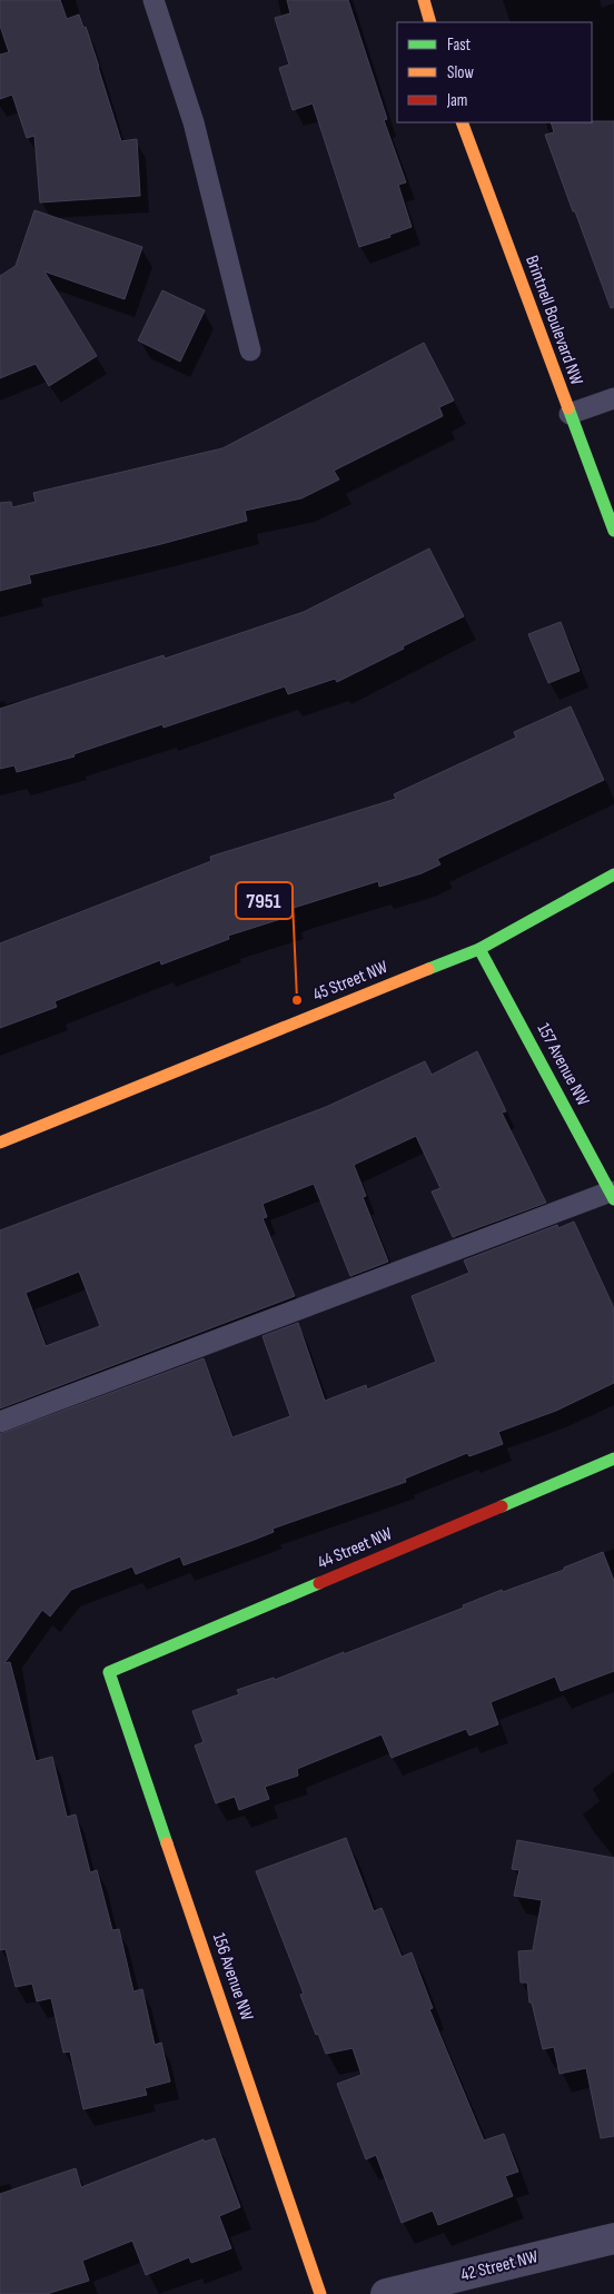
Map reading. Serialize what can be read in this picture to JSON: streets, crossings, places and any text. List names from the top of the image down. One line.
{"streets":{"street":["Brintnell Boulevard NW","45 Street NW","157 Avenue NW","44 Street NW","156 Avenue NW","42 Street NW"]},"crossings":[["45 Street NW","157 Avenue NW"],["44 Street NW","156 Avenue NW"]],"places":["7951"],"legend":["Fast","Slow","Jam"]}
